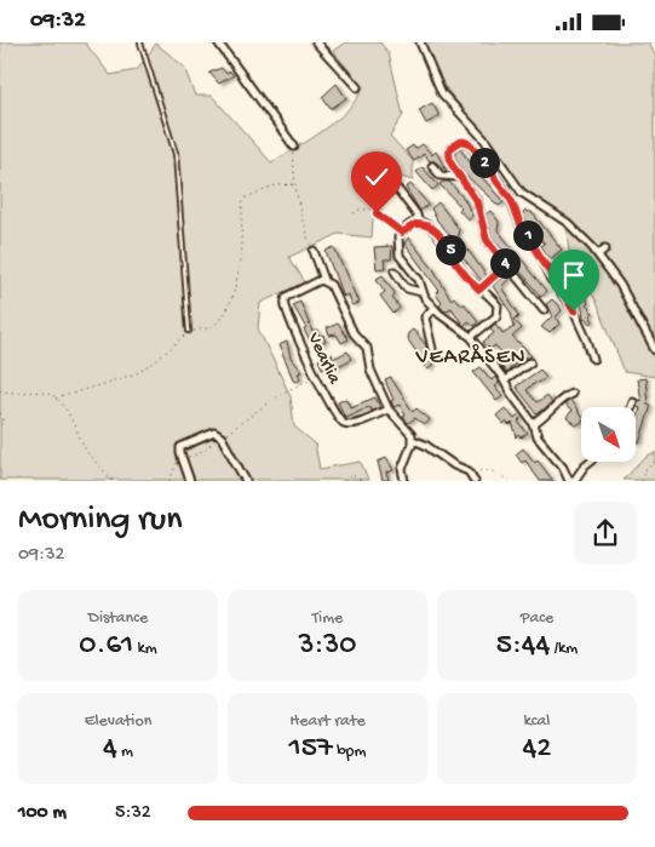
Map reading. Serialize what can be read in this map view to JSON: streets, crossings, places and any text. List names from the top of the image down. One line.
{"streets":{"street":["Vearlia"]},"districts":["VEARÅSEN"],"north":"bottom right","page":{"status":"09:32","pins":["2","1","5","4"],"heading":["Morning run","09:32"],"stats":[["Distance","0.61 km"],["Time","3:30"],["Pace","5:44 /km"],["Elevation","4 m"],["Heart rate","157 bpm"],["kcal","42"]],"list":[{"name":"100 m","note":"5:32"}]}}
